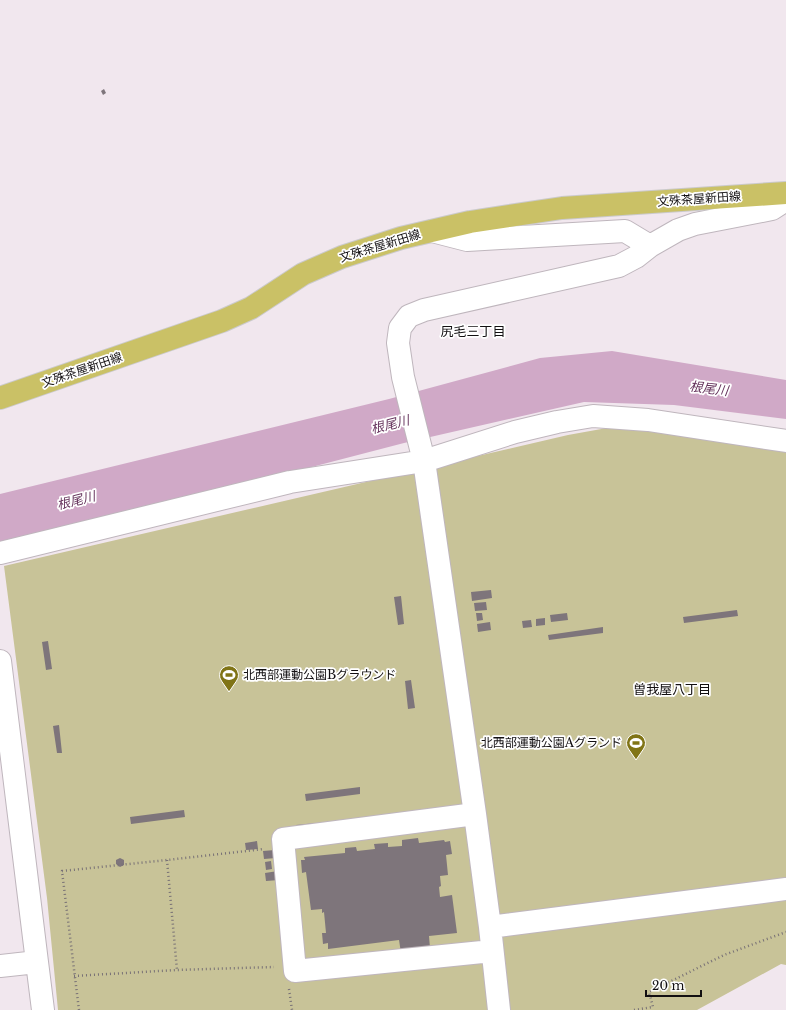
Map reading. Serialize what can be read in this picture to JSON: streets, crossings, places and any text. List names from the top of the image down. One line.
{"streets":{"main road":["文殊茶屋新田線"]},"districts":["尻毛三丁目","曽我屋八丁目"],"water":["根尾川"],"places":{"sports":["北西部運動公園Bグラウンド","北西部運動公園Aグランド"]},"scale_bar":"20 m"}
